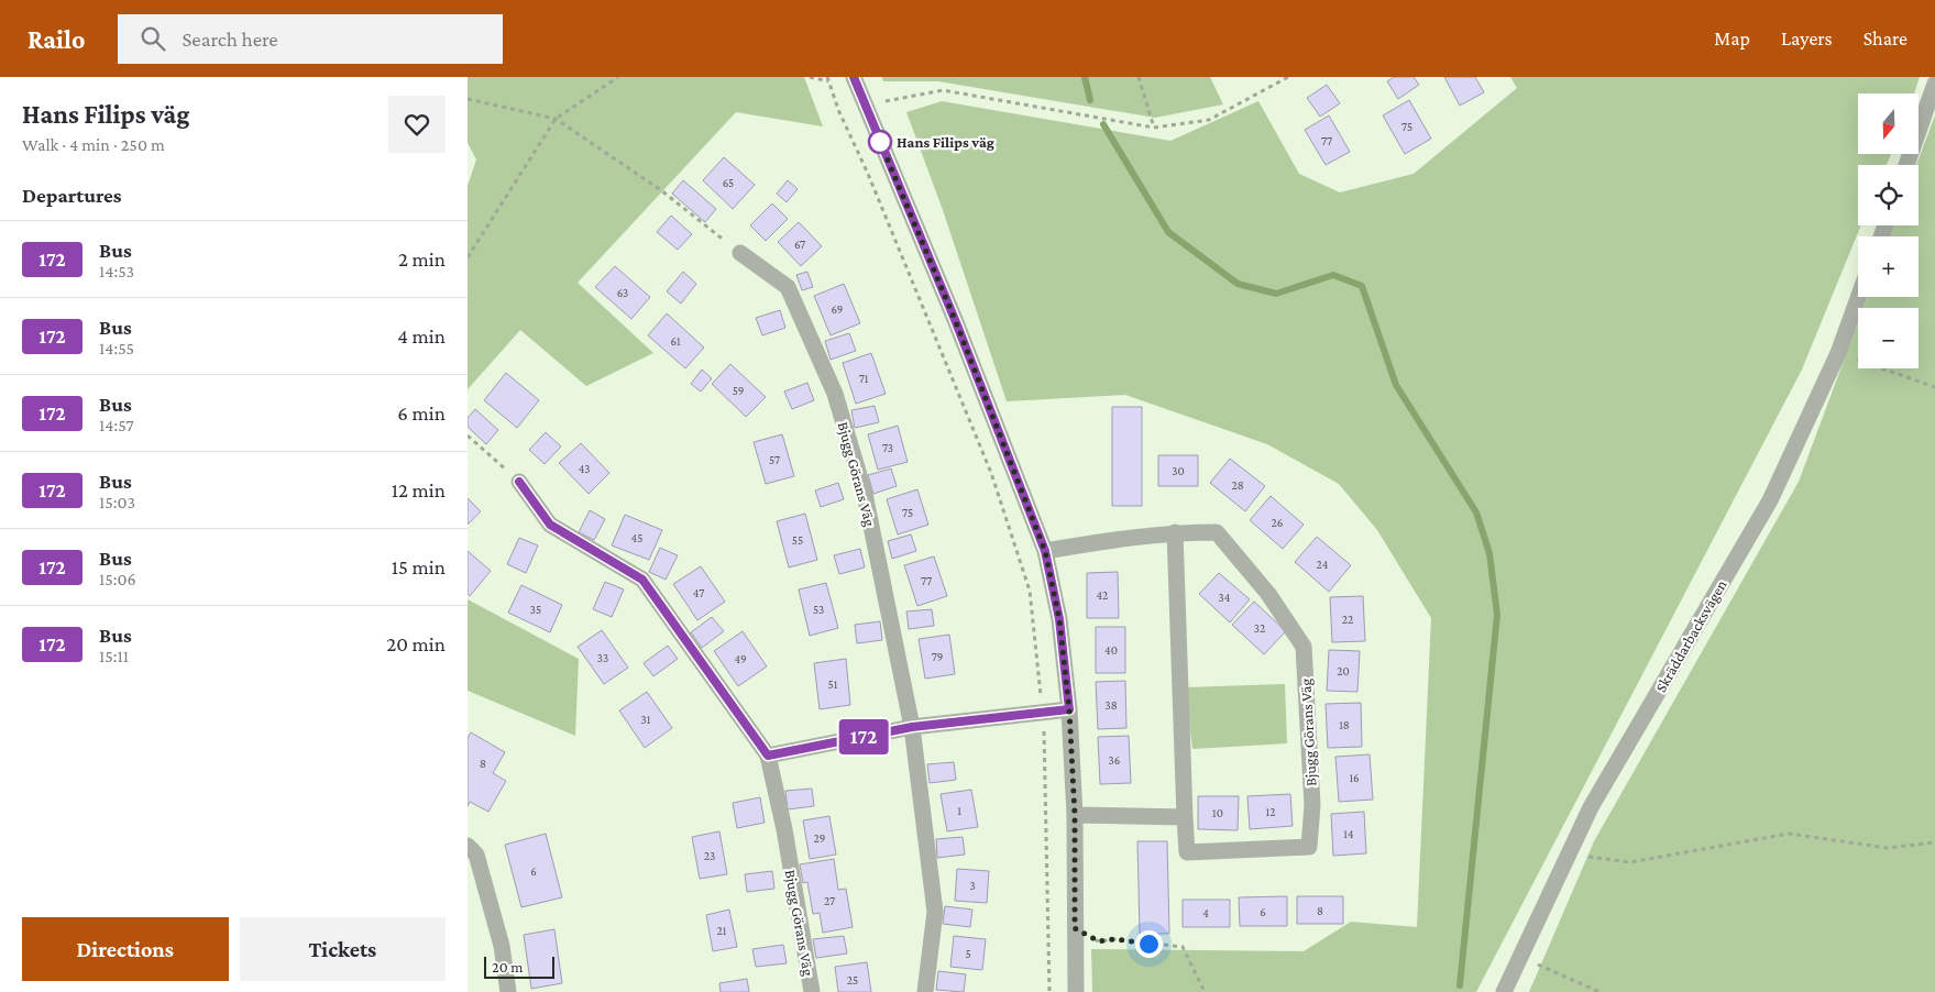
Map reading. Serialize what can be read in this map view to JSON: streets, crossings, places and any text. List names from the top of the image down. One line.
{"streets":{"street":["Bjugg Görans Väg","Skräddarbacksvägen"]},"places":["Hans Filips väg"],"lines":["bus line 172"],"house_numbers":["75","77","65","67","63","69","61","71","59","73","57","43","30","28","75","26","45","55","24","77","47","42","34","35","53","22","32","40","79","33","49","20","51","38","31","18","36","8","16","1","12","10","14","29","23","6","3","27","8","6","4","21","5","25"],"scale_bar":"20 m","north":"bottom","page":{"header":"Railo","search":"Search here","nav":["Map","Layers","Share"],"heading":[["Hans Filips väg","Walk · 4 min · 250 m"],"Departures"],"on_map":"172","map_buttons":["+","−"],"list":[{"mark":"172","name":"Bus","note":"14:53","value":"2 min"},{"mark":"172","name":"Bus","note":"14:55","value":"4 min"},{"mark":"172","name":"Bus","note":"14:57","value":"6 min"},{"mark":"172","name":"Bus","note":"15:03","value":"12 min"},{"mark":"172","name":"Bus","note":"15:06","value":"15 min"},{"mark":"172","name":"Bus","note":"15:11","value":"20 min"}],"buttons":["Directions","Tickets"],"scale":"20 m"}}
